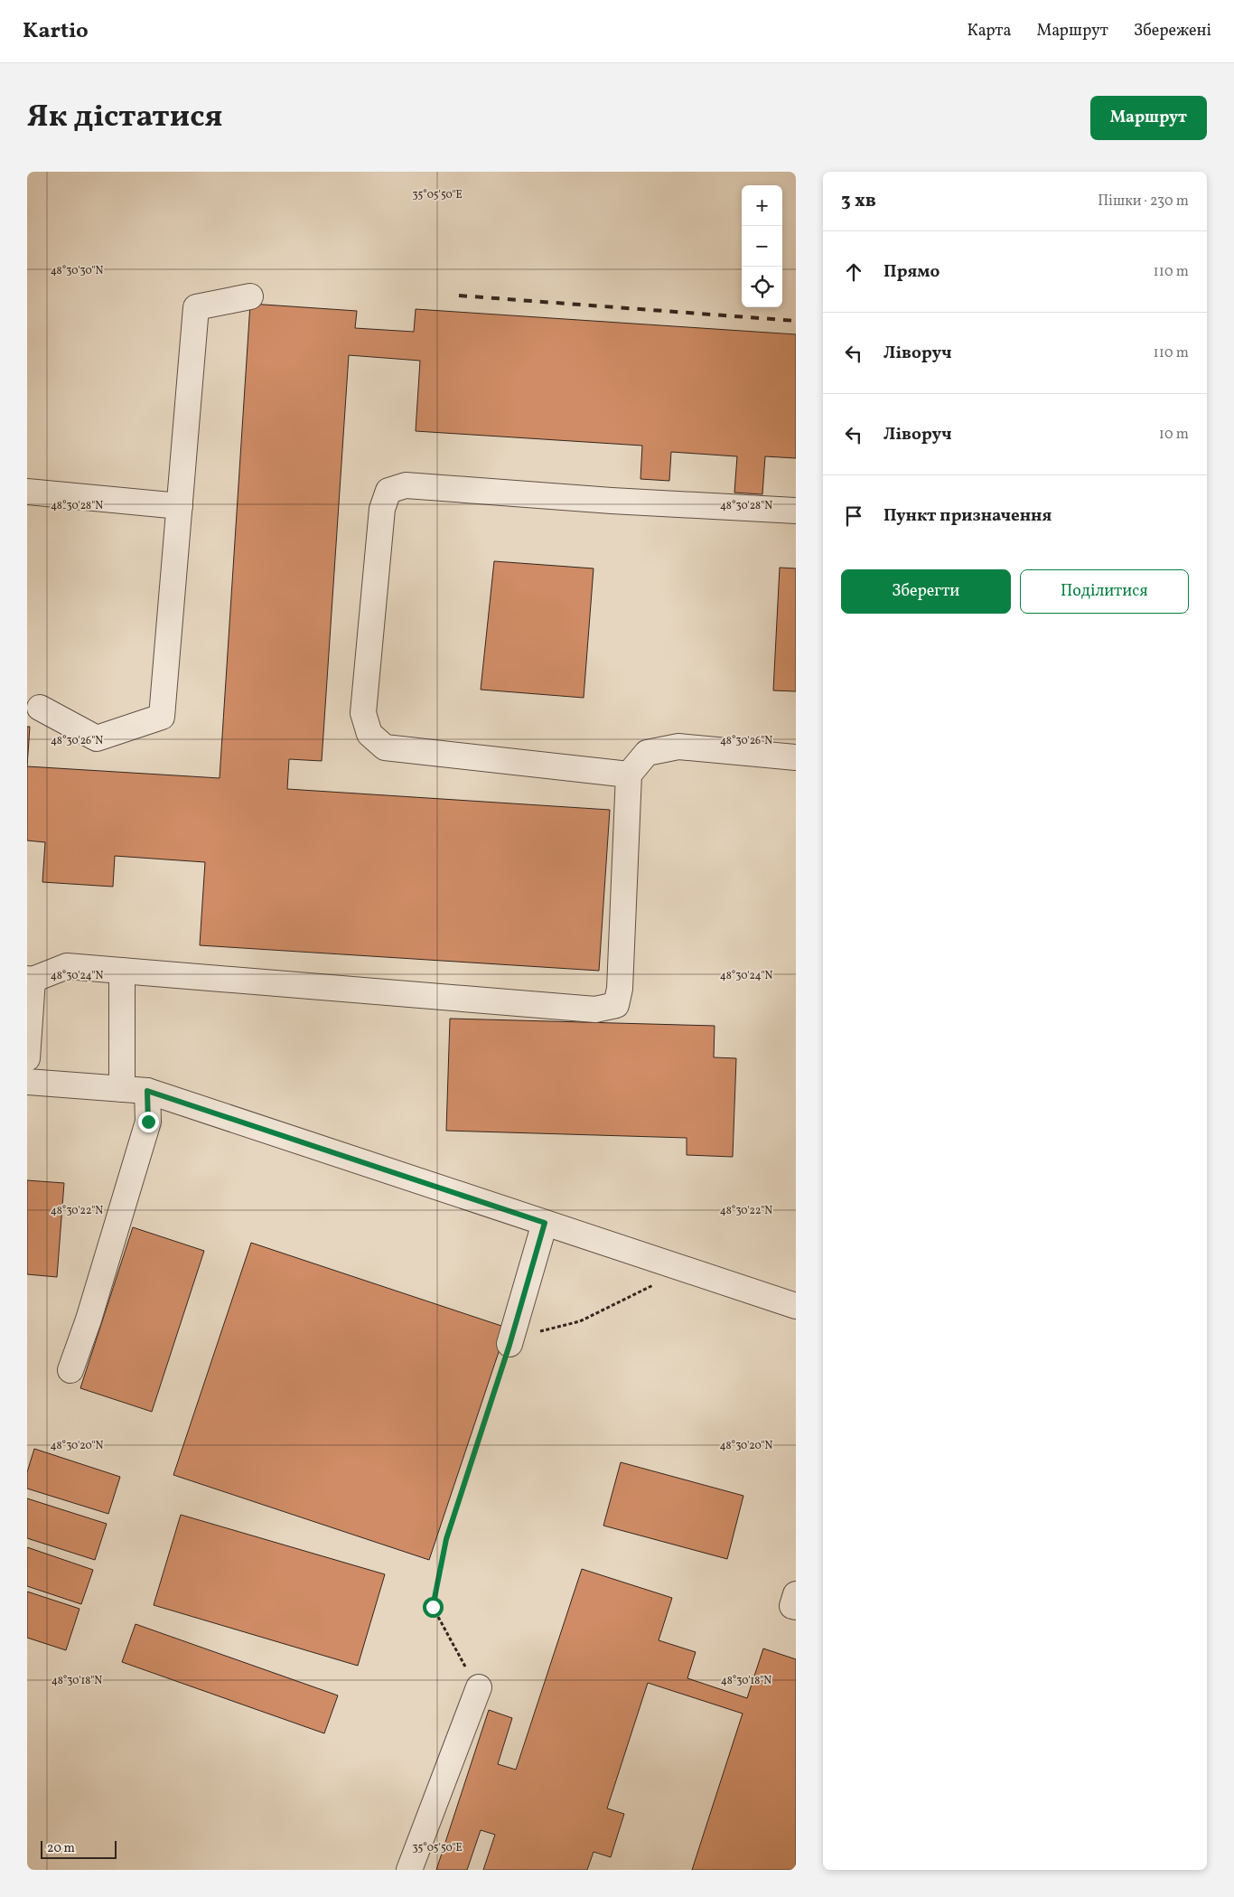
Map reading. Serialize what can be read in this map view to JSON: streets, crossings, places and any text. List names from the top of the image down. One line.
{"scale_bar":"20 m","page":{"header":"Kartio","nav":["Карта","Маршрут","Збережені"],"title":"Як дістатися","buttons":["Маршрут",["Зберегти","Поділитися"]],"heading":["3 хв","Пішки · 230 m"],"map_buttons":["+","−"],"list":[["Прямо","110 m"],["Ліворуч","110 m"],["Ліворуч","10 m"],"Пункт призначення"],"scale":"20 m"},"coordinates":["35°05'50\"E","48°30'30\"N","48°30'28\"N","48°30'26\"N","48°30'24\"N","48°30'22\"N","48°30'20\"N","48°30'18\"N"]}
